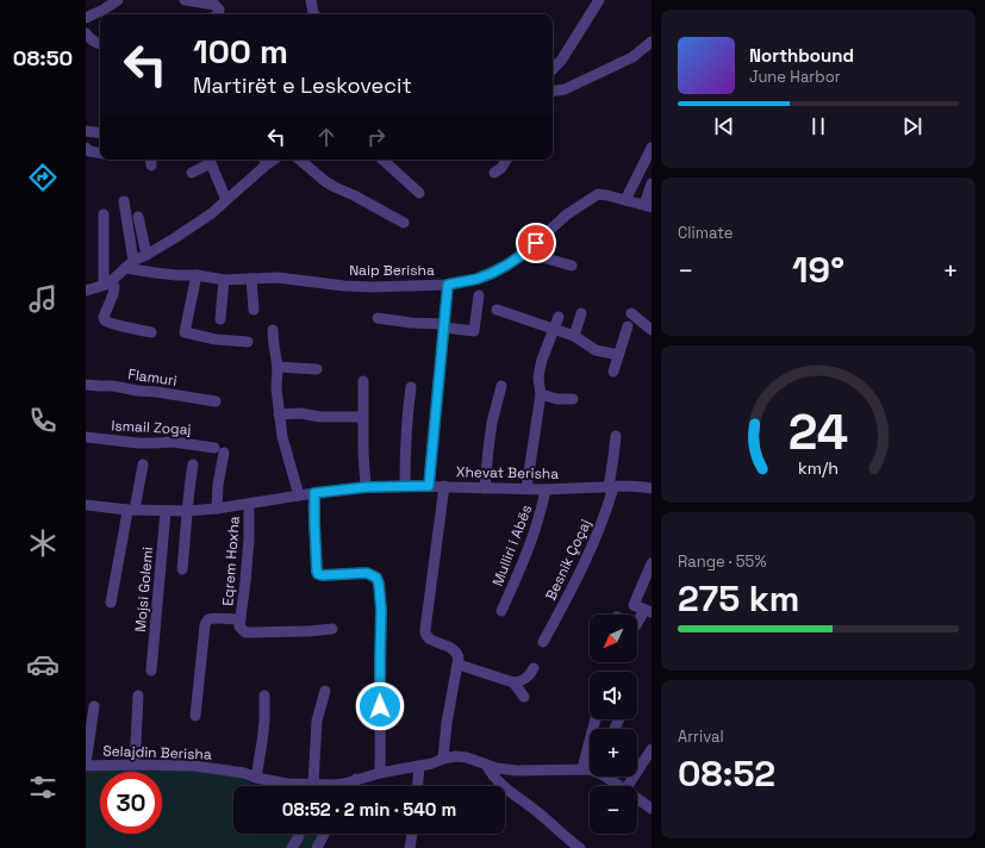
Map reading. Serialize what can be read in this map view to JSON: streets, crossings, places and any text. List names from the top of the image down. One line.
{"streets":{"street":["Naip Berisha","Flamuri","Ismail Zogaj","Xhevat Berisha","Mulliri i Abës","Besnik Çoçaj","Eqrem Hoxha","Mojsi Golemi","Selajdin Berisha"]},"crossings":[["Ismail Zogaj","Xhevat Berisha"],["Xhevat Berisha","Mulliri i Abës"],["Xhevat Berisha","Besnik Çoçaj"],["Xhevat Berisha","Eqrem Hoxha"],["Xhevat Berisha","Mojsi Golemi"]],"north":"bottom left","page":{"tabs":"08:50","turn":["100 m","Martirët e Leskovecit"],"song":["Northbound","June Harbor"],"tile":["Climate",["Range · 55%","275 km"],["Arrival","08:52"]],"heat":["−","19°","+"],"map_buttons":["+","−"],"limit":"30","trip":"08:52 · 2 min · 540 m","gauge":["24","km/h"]}}
